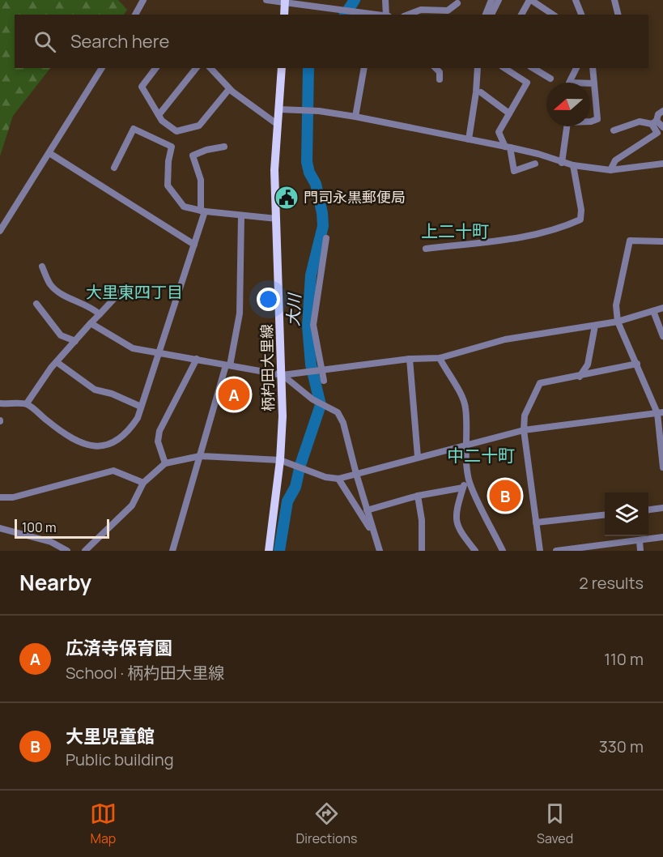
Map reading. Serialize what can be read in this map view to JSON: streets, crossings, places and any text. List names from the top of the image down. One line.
{"streets":{"main road":["柄杓田大里線"]},"districts":["上二十町","大里東四丁目","中二十町"],"water":["大川"],"places":{"public building":["門司永黒郵便局"]},"scale_bar":"100 m","north":"left","page":{"search":"Search here","pins":["A","B"],"scale":"100 m","heading":["Nearby","2 results"],"list":[{"mark":"A","name":"広済寺保育園","note":"School · 柄杓田大里線","value":"110 m"},{"mark":"B","name":"大里児童館","note":"Public building","value":"330 m"}],"nav":["Map","Directions","Saved"]}}
